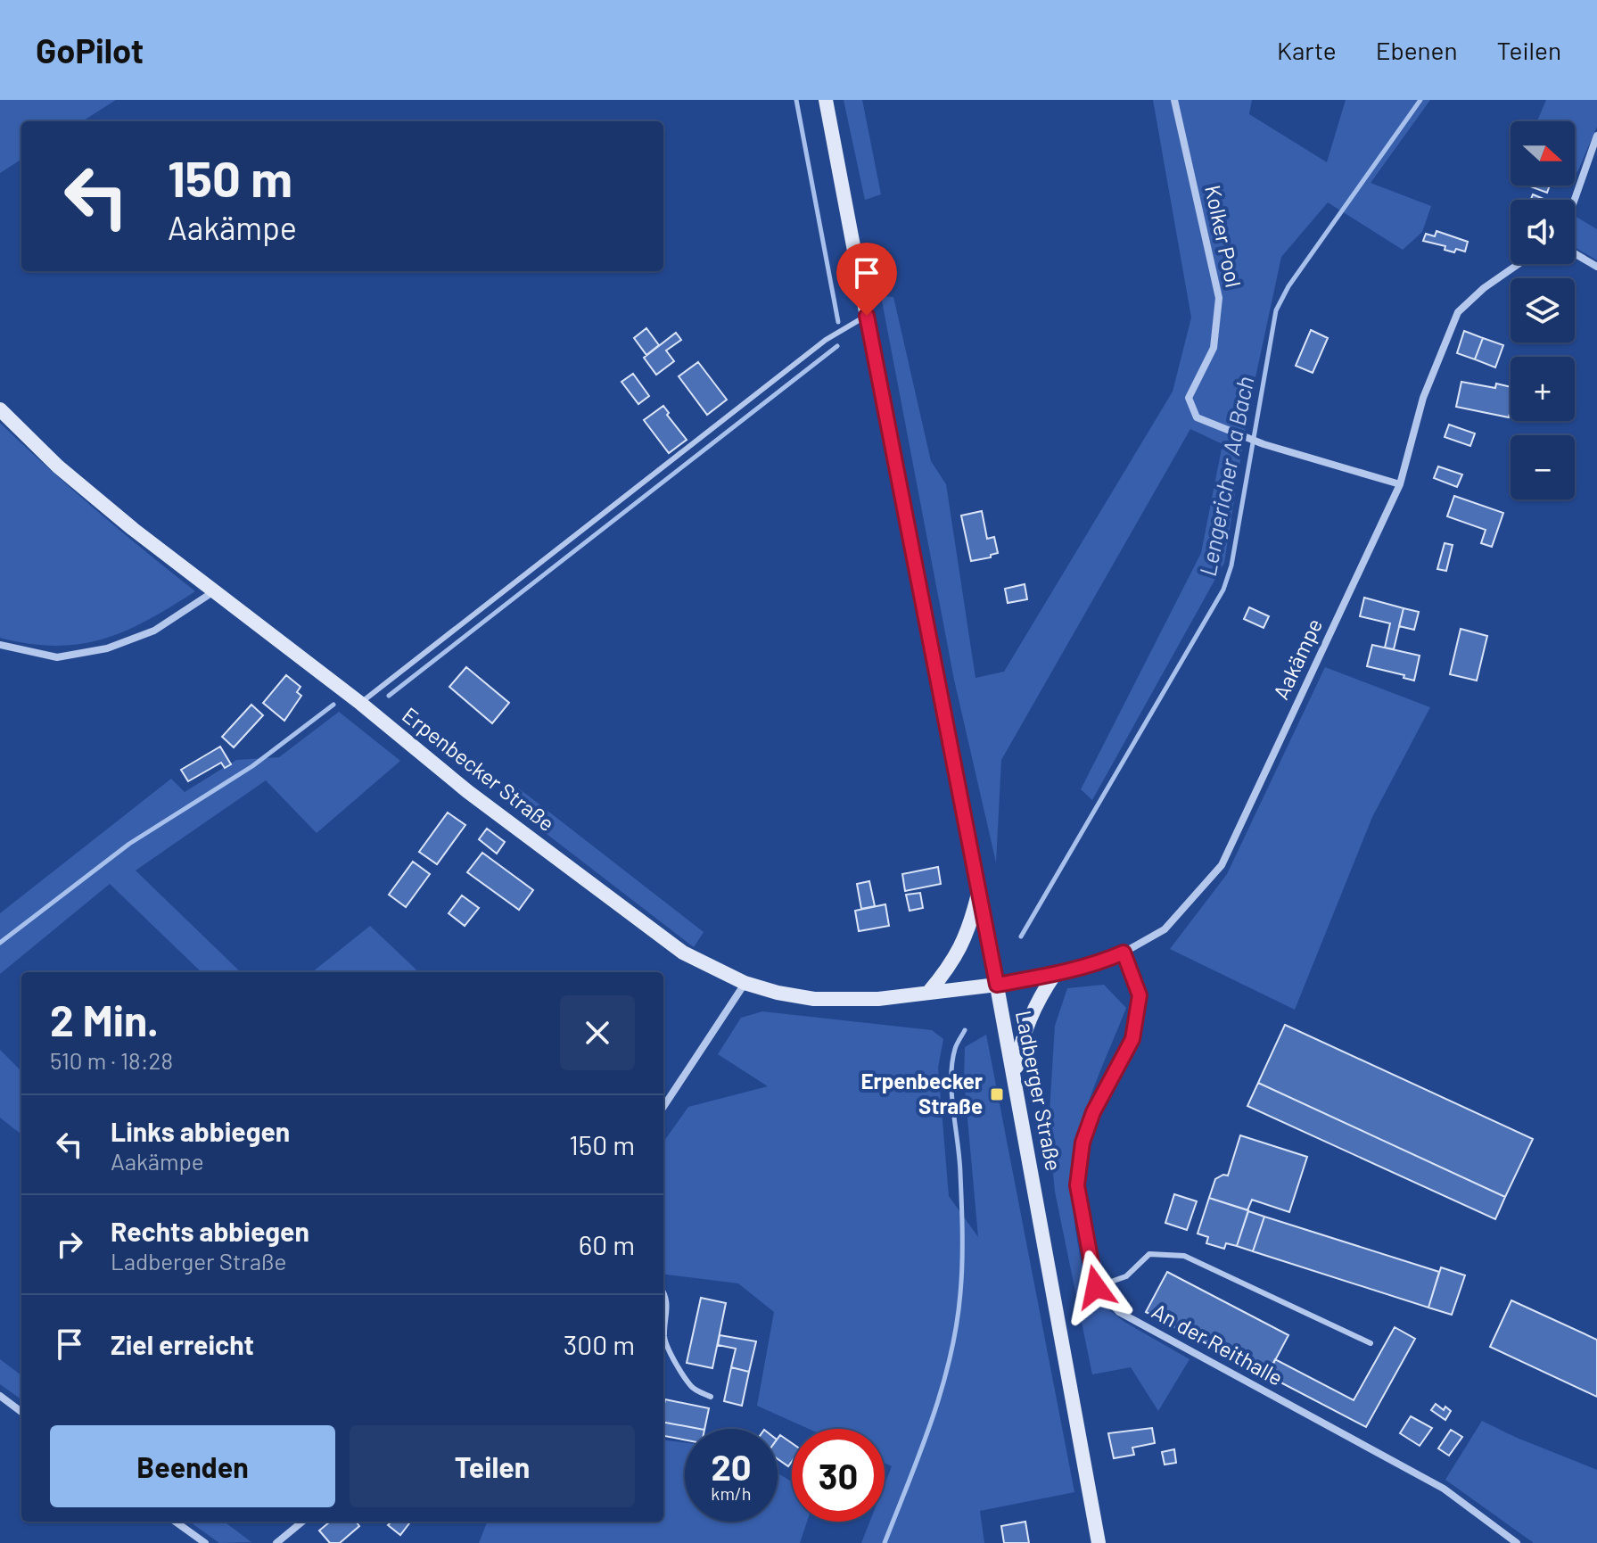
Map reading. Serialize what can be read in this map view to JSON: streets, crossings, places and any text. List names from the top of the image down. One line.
{"streets":{"main road":["Erpenbecker Straße","Ladberger Straße"],"street":["Kolker Pool","Aakämpe","An der Reithalle"]},"crossings":[["Kolker Pool","Aakämpe"],["Aakämpe","Erpenbecker Straße"],["Aakämpe","Ladberger Straße"],["Erpenbecker Straße","Ladberger Straße"]],"water":["Lengericher Aa Bach"],"places":{"transit":["Erpenbecker Straße"]},"north":"right","page":{"header":"GoPilot","nav":["Karte","Ebenen","Teilen"],"map_buttons":["+","−"],"turn":["150 m","Aakämpe"],"heading":["2 Min.","510 m · 18:28"],"list":[{"name":"Links abbiegen","note":"Aakämpe","value":"150 m"},{"name":"Rechts abbiegen","note":"Ladberger Straße","value":"60 m"},{"name":"Ziel erreicht","value":"300 m"}],"buttons":["Beenden","Teilen"],"speed":"20 km/h","limit":"30"}}
